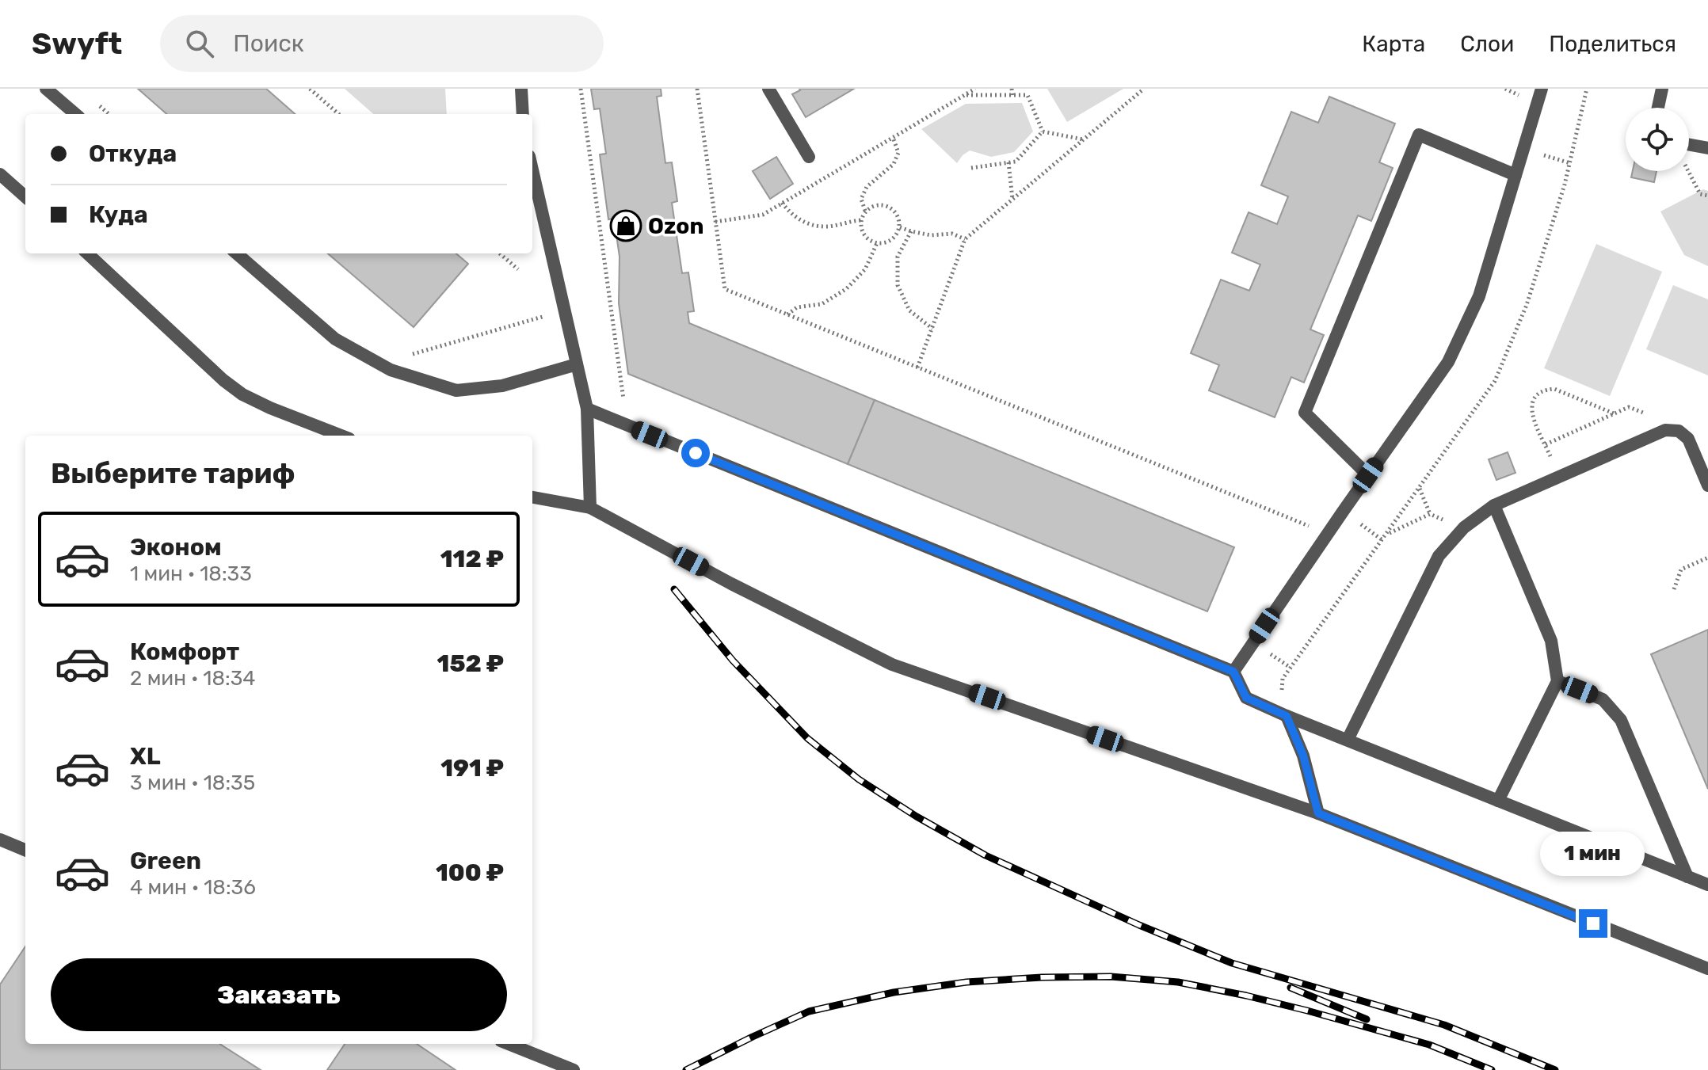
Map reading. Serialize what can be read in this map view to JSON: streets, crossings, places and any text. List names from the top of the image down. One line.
{"places":{"shop":["Ozon"]},"page":{"header":"Swyft","search":"Поиск","nav":["Карта","Слои","Поделиться"],"banner":["Откуда","Куда"],"heading":"Выберите тариф","list":[{"name":"Эконом","note":"1 мин · 18:33","value":"112 ₽"},{"name":"Комфорт","note":"2 мин · 18:34","value":"152 ₽"},{"name":"XL","note":"3 мин · 18:35","value":"191 ₽"},{"name":"Green","note":"4 мин · 18:36","value":"100 ₽"}],"bubble":"1 мин","buttons":"Заказать"}}
